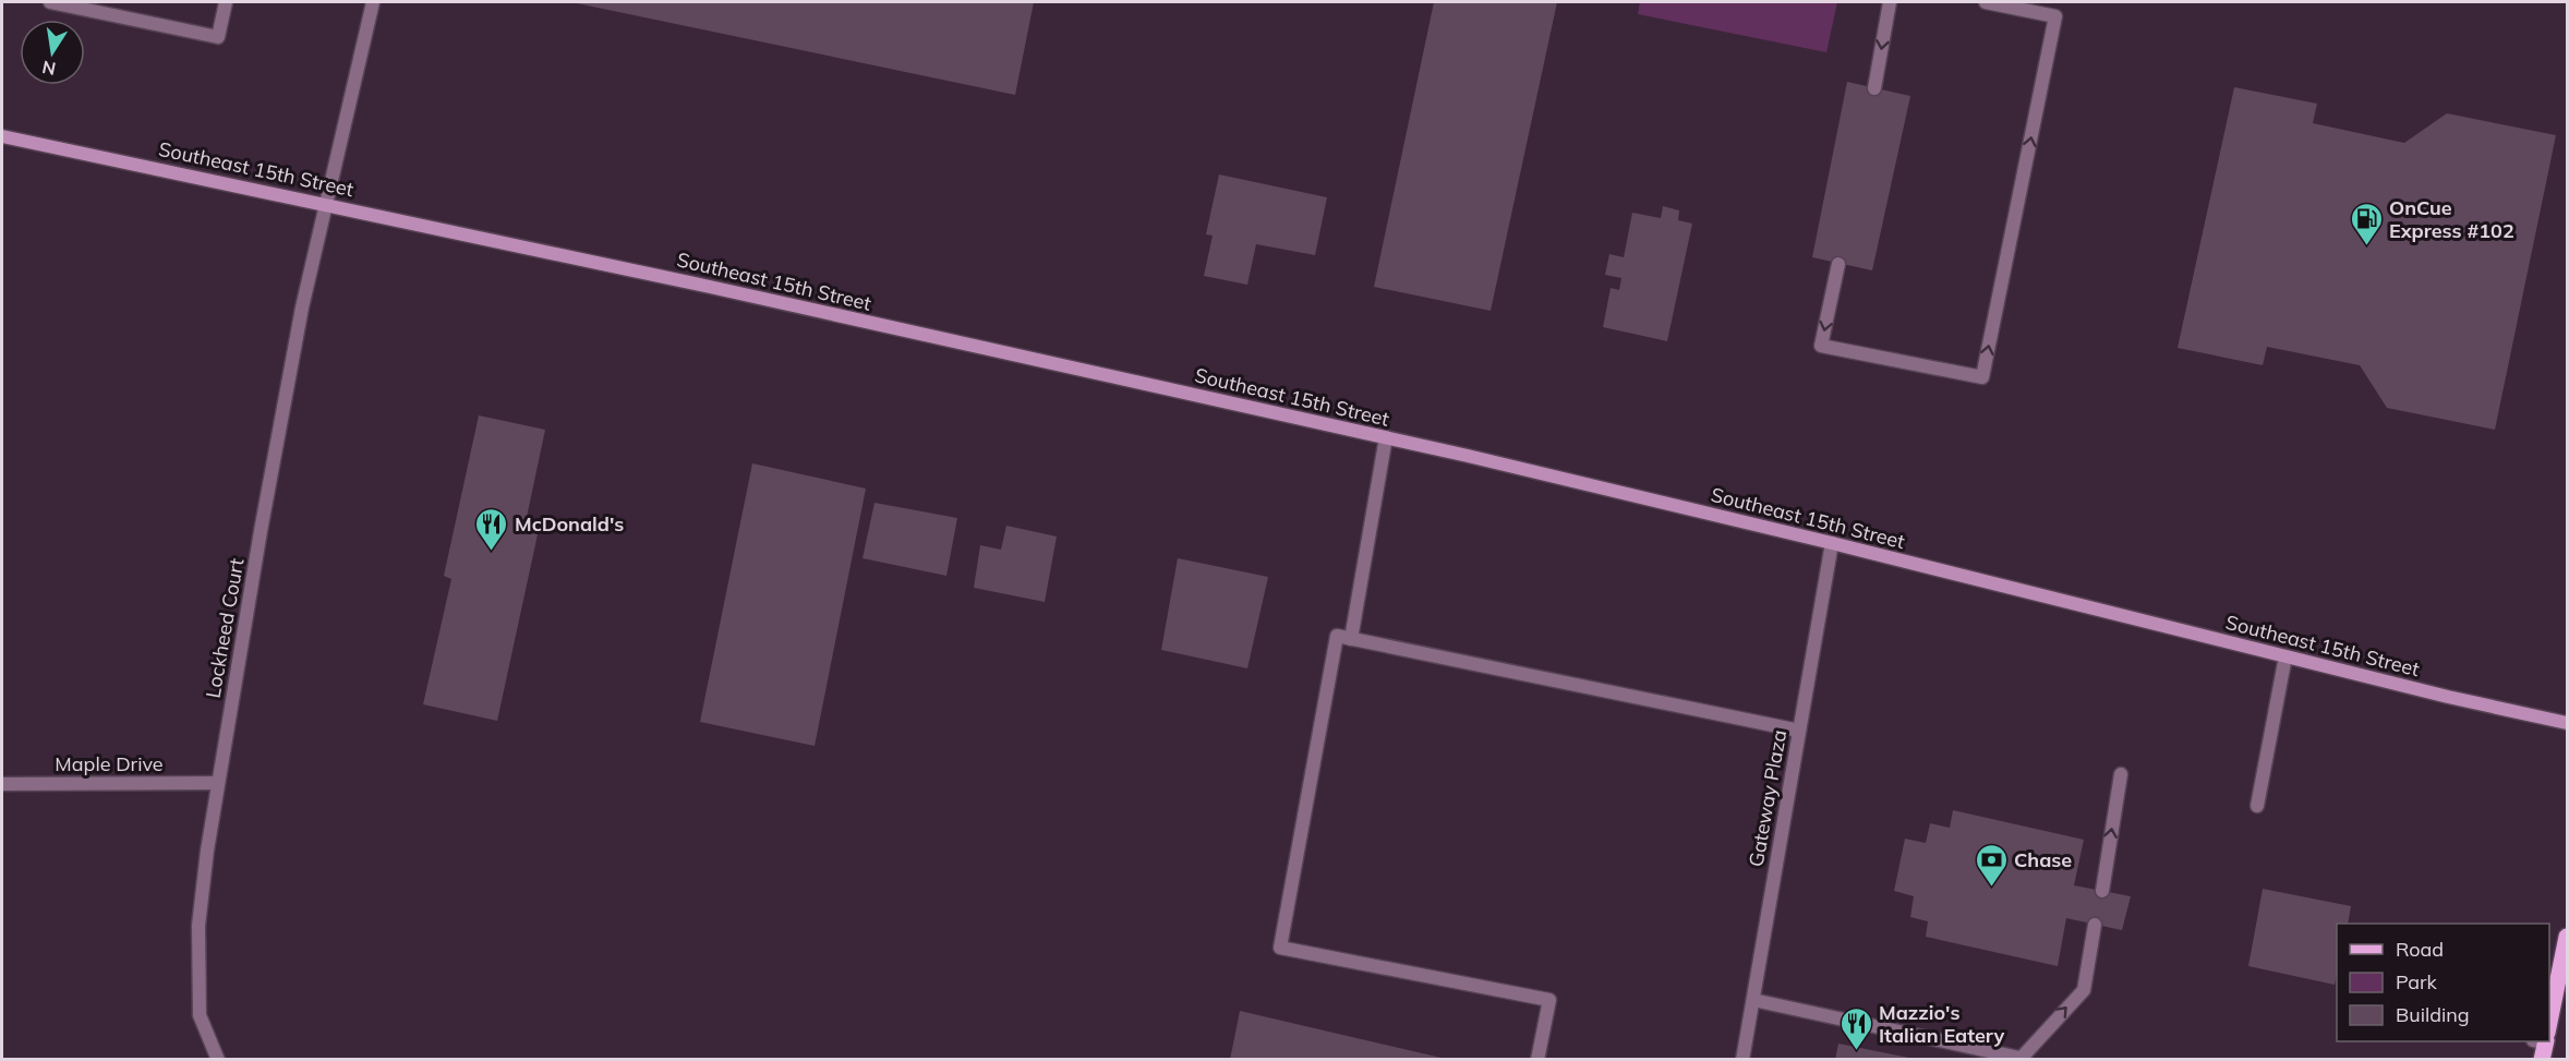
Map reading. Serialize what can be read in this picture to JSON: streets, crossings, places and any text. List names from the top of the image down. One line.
{"streets":{"main road":["Southeast 15th Street"],"street":["Lockheed Court","Maple Drive","Gateway Plaza"]},"crossings":[["Southeast 15th Street","Lockheed Court"],["Southeast 15th Street","Gateway Plaza"],["Lockheed Court","Maple Drive"]],"places":{"fuel station":["OnCue Express #102"],"restaurant":["McDonald's","Mazzio's Italian Eatery"],"bank":["Chase"]},"legend":["Road","Park","Building"],"north":"bottom"}
